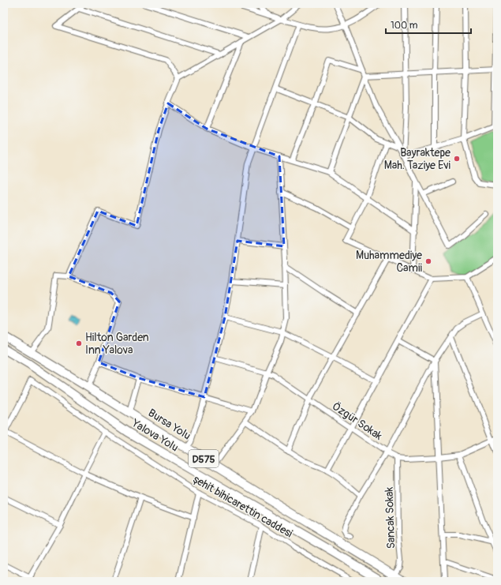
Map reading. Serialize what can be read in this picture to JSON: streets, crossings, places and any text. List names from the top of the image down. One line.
{"streets":{"highway":["Bursa Yolu","Yalova Yolu","D575"],"street":["Özgür Sokak","şehit bihicarettin caddesi","Sancak Sokak"]},"crossings":[["Özgür Sokak","Sancak Sokak"],["Bursa Yolu","Sancak Sokak"]],"places":["Bayraktepe Mah. Taziye Evi","Muhammediye Camii","Hilton Garden Inn Yalova"],"scale_bar":"100 m"}
